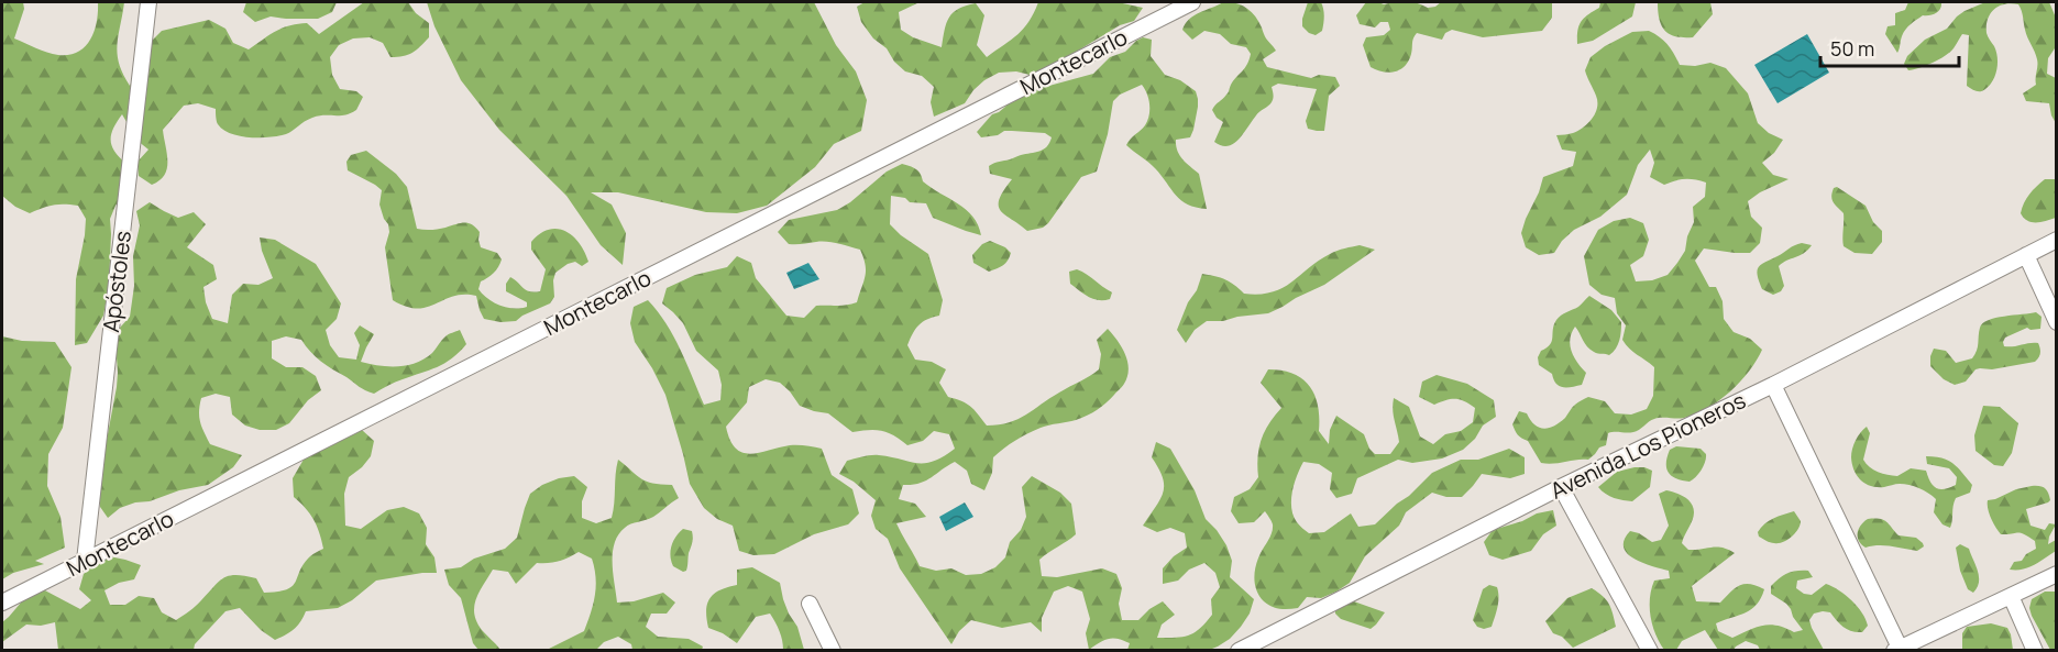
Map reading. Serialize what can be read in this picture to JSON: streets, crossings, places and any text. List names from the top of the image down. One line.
{"streets":{"street":["Montecarlo","Apóstoles","Avenida Los Pioneros"]},"crossings":[["Montecarlo","Apóstoles"]],"scale_bar":"50 m"}
